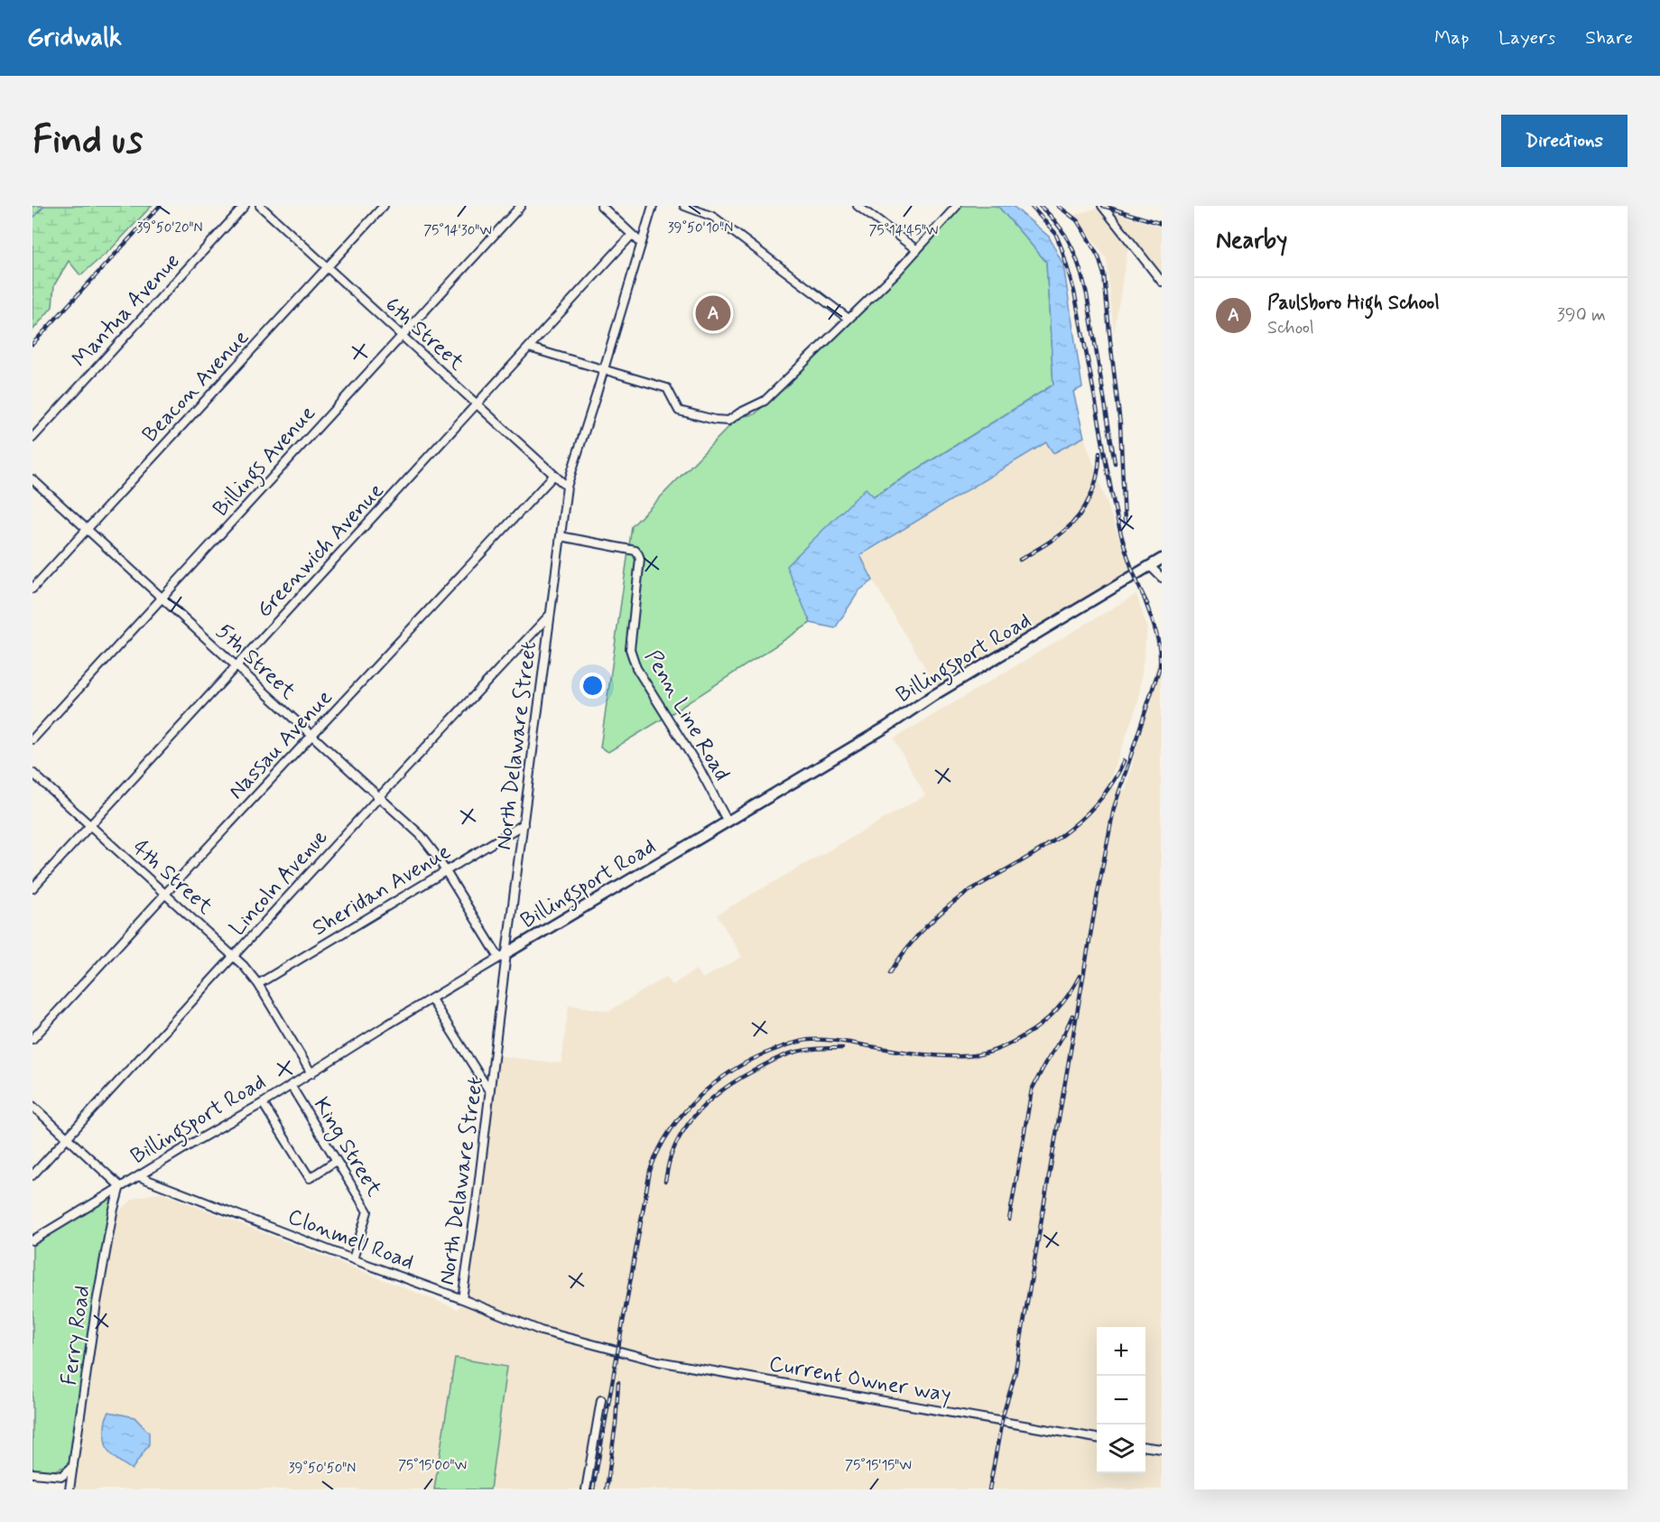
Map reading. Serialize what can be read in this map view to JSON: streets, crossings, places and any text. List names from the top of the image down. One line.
{"streets":{"street":["Mantua Avenue","6th Street","Beacon Avenue","Billings Avenue","Greenwich Avenue","Billingsport Road","5th Street","Penn Line Road","Nassau Avenue","North Delaware Street","4th Street","Lincoln Avenue","Sheridan Avenue","King Street","Clonmell Road","Ferry Road","Current Owner way"]},"crossings":[["6th Street","Beacon Avenue"],["6th Street","Billings Avenue"],["6th Street","Greenwich Avenue"],["6th Street","Nassau Avenue"],["6th Street","North Delaware Street"],["Beacon Avenue","5th Street"],["Billings Avenue","5th Street"],["Greenwich Avenue","5th Street"],["Greenwich Avenue","4th Street"],["Billingsport Road","5th Street"],["Billingsport Road","Penn Line Road"],["Billingsport Road","North Delaware Street"],["Billingsport Road","4th Street"],["Billingsport Road","King Street"],["Billingsport Road","Clonmell Road"],["Billingsport Road","Ferry Road"],["5th Street","Nassau Avenue"],["5th Street","North Delaware Street"],["5th Street","Lincoln Avenue"],["5th Street","Sheridan Avenue"],["Penn Line Road","North Delaware Street"],["Nassau Avenue","4th Street"],["North Delaware Street","Lincoln Avenue"],["North Delaware Street","Sheridan Avenue"],["North Delaware Street","Clonmell Road"],["4th Street","Lincoln Avenue"],["4th Street","Sheridan Avenue"],["King Street","Clonmell Road"],["Clonmell Road","Current Owner way"]],"page":{"header":"Gridwalk","nav":["Map","Layers","Share"],"buttons":"Directions","title":"Find us","heading":"Nearby","list":[{"mark":"A","name":"Paulsboro High School","note":"School","value":"390 m"}],"pins":"A","map_buttons":["+","−"]},"coordinates":["39°50'20\"N","39°50'10\"N","75°14'45\"W","75°14'30\"W","75°15'00\"W","75°15'15\"W","39°50'50\"N"]}
